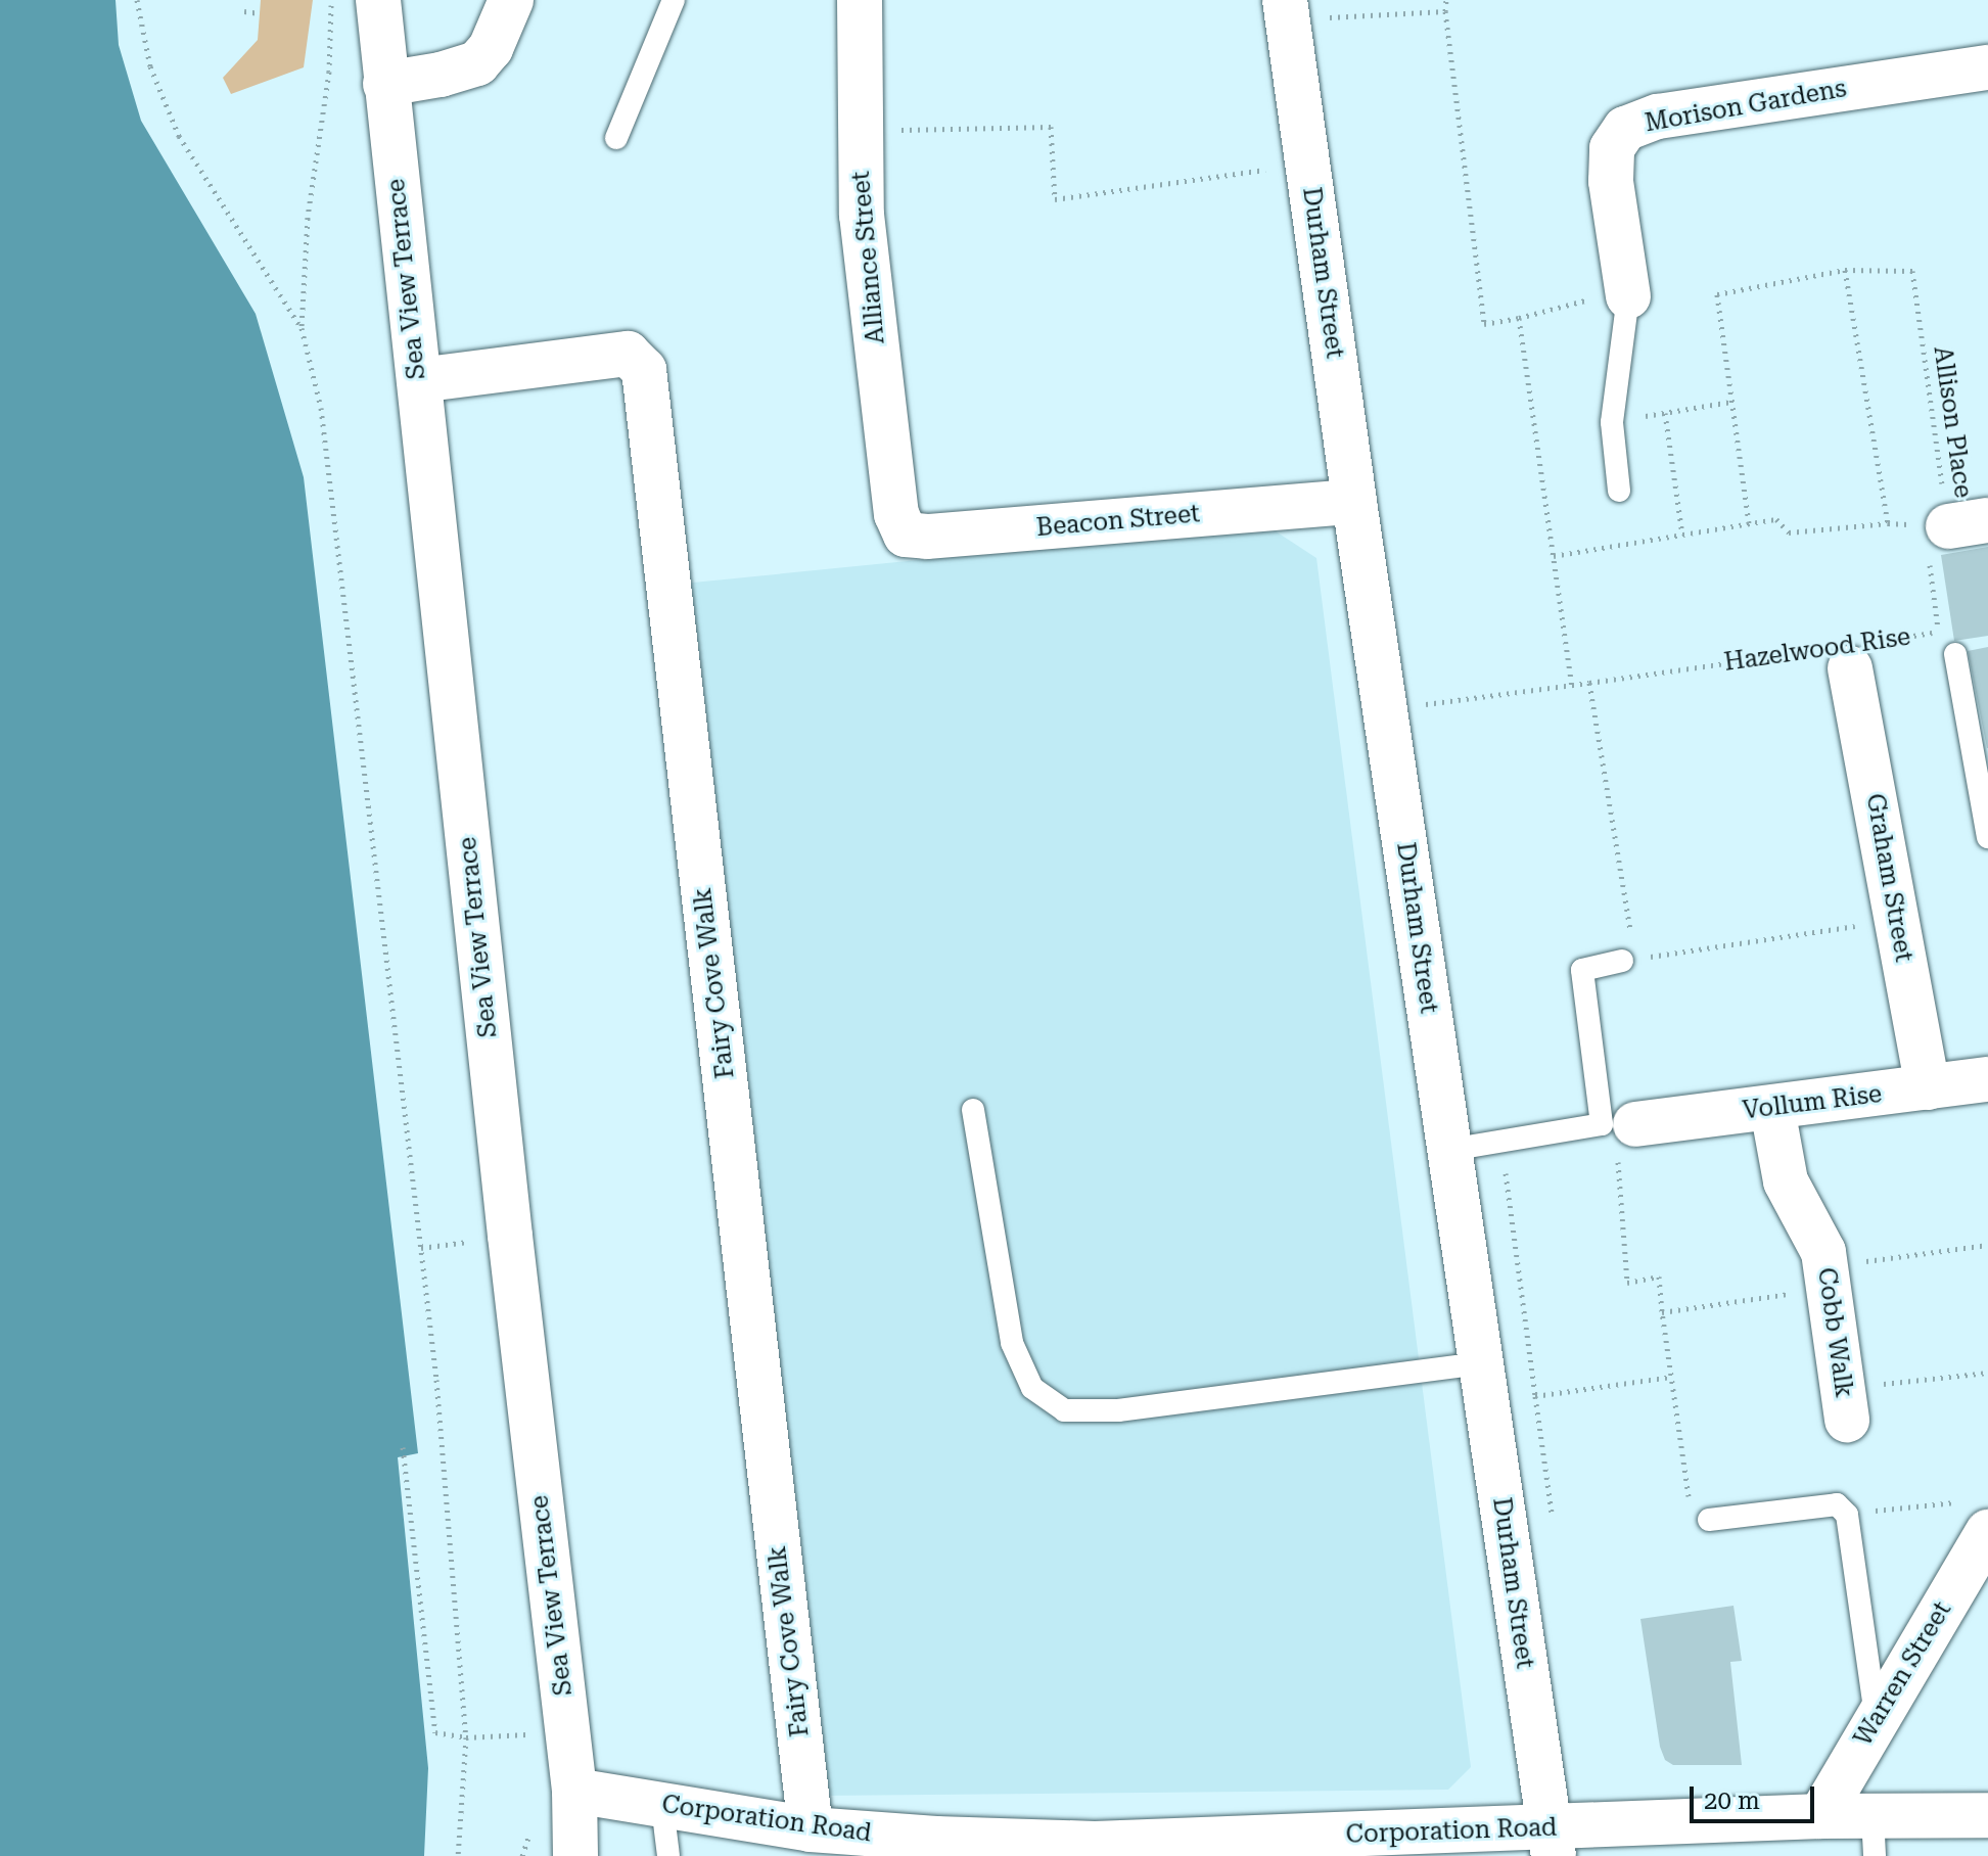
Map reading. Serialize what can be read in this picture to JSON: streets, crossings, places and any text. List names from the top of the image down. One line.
{"streets":{"street":["Morison Gardens","Alliance Street","Durham Street","Sea View Terrace","Beacon Street","Graham Street","Fairy Cove Walk","Vollum Rise","Cobb Walk","Warren Street","Corporation Road"],"path":["Allison Place","Hazelwood Rise"]},"crossings":[["Alliance Street","Beacon Street"],["Durham Street","Beacon Street"],["Durham Street","Hazelwood Rise"],["Durham Street","Corporation Road"],["Sea View Terrace","Fairy Cove Walk"],["Sea View Terrace","Corporation Road"],["Allison Place","Hazelwood Rise"],["Hazelwood Rise","Graham Street"],["Graham Street","Vollum Rise"],["Fairy Cove Walk","Corporation Road"],["Vollum Rise","Cobb Walk"],["Warren Street","Corporation Road"]],"scale_bar":"20 m"}
